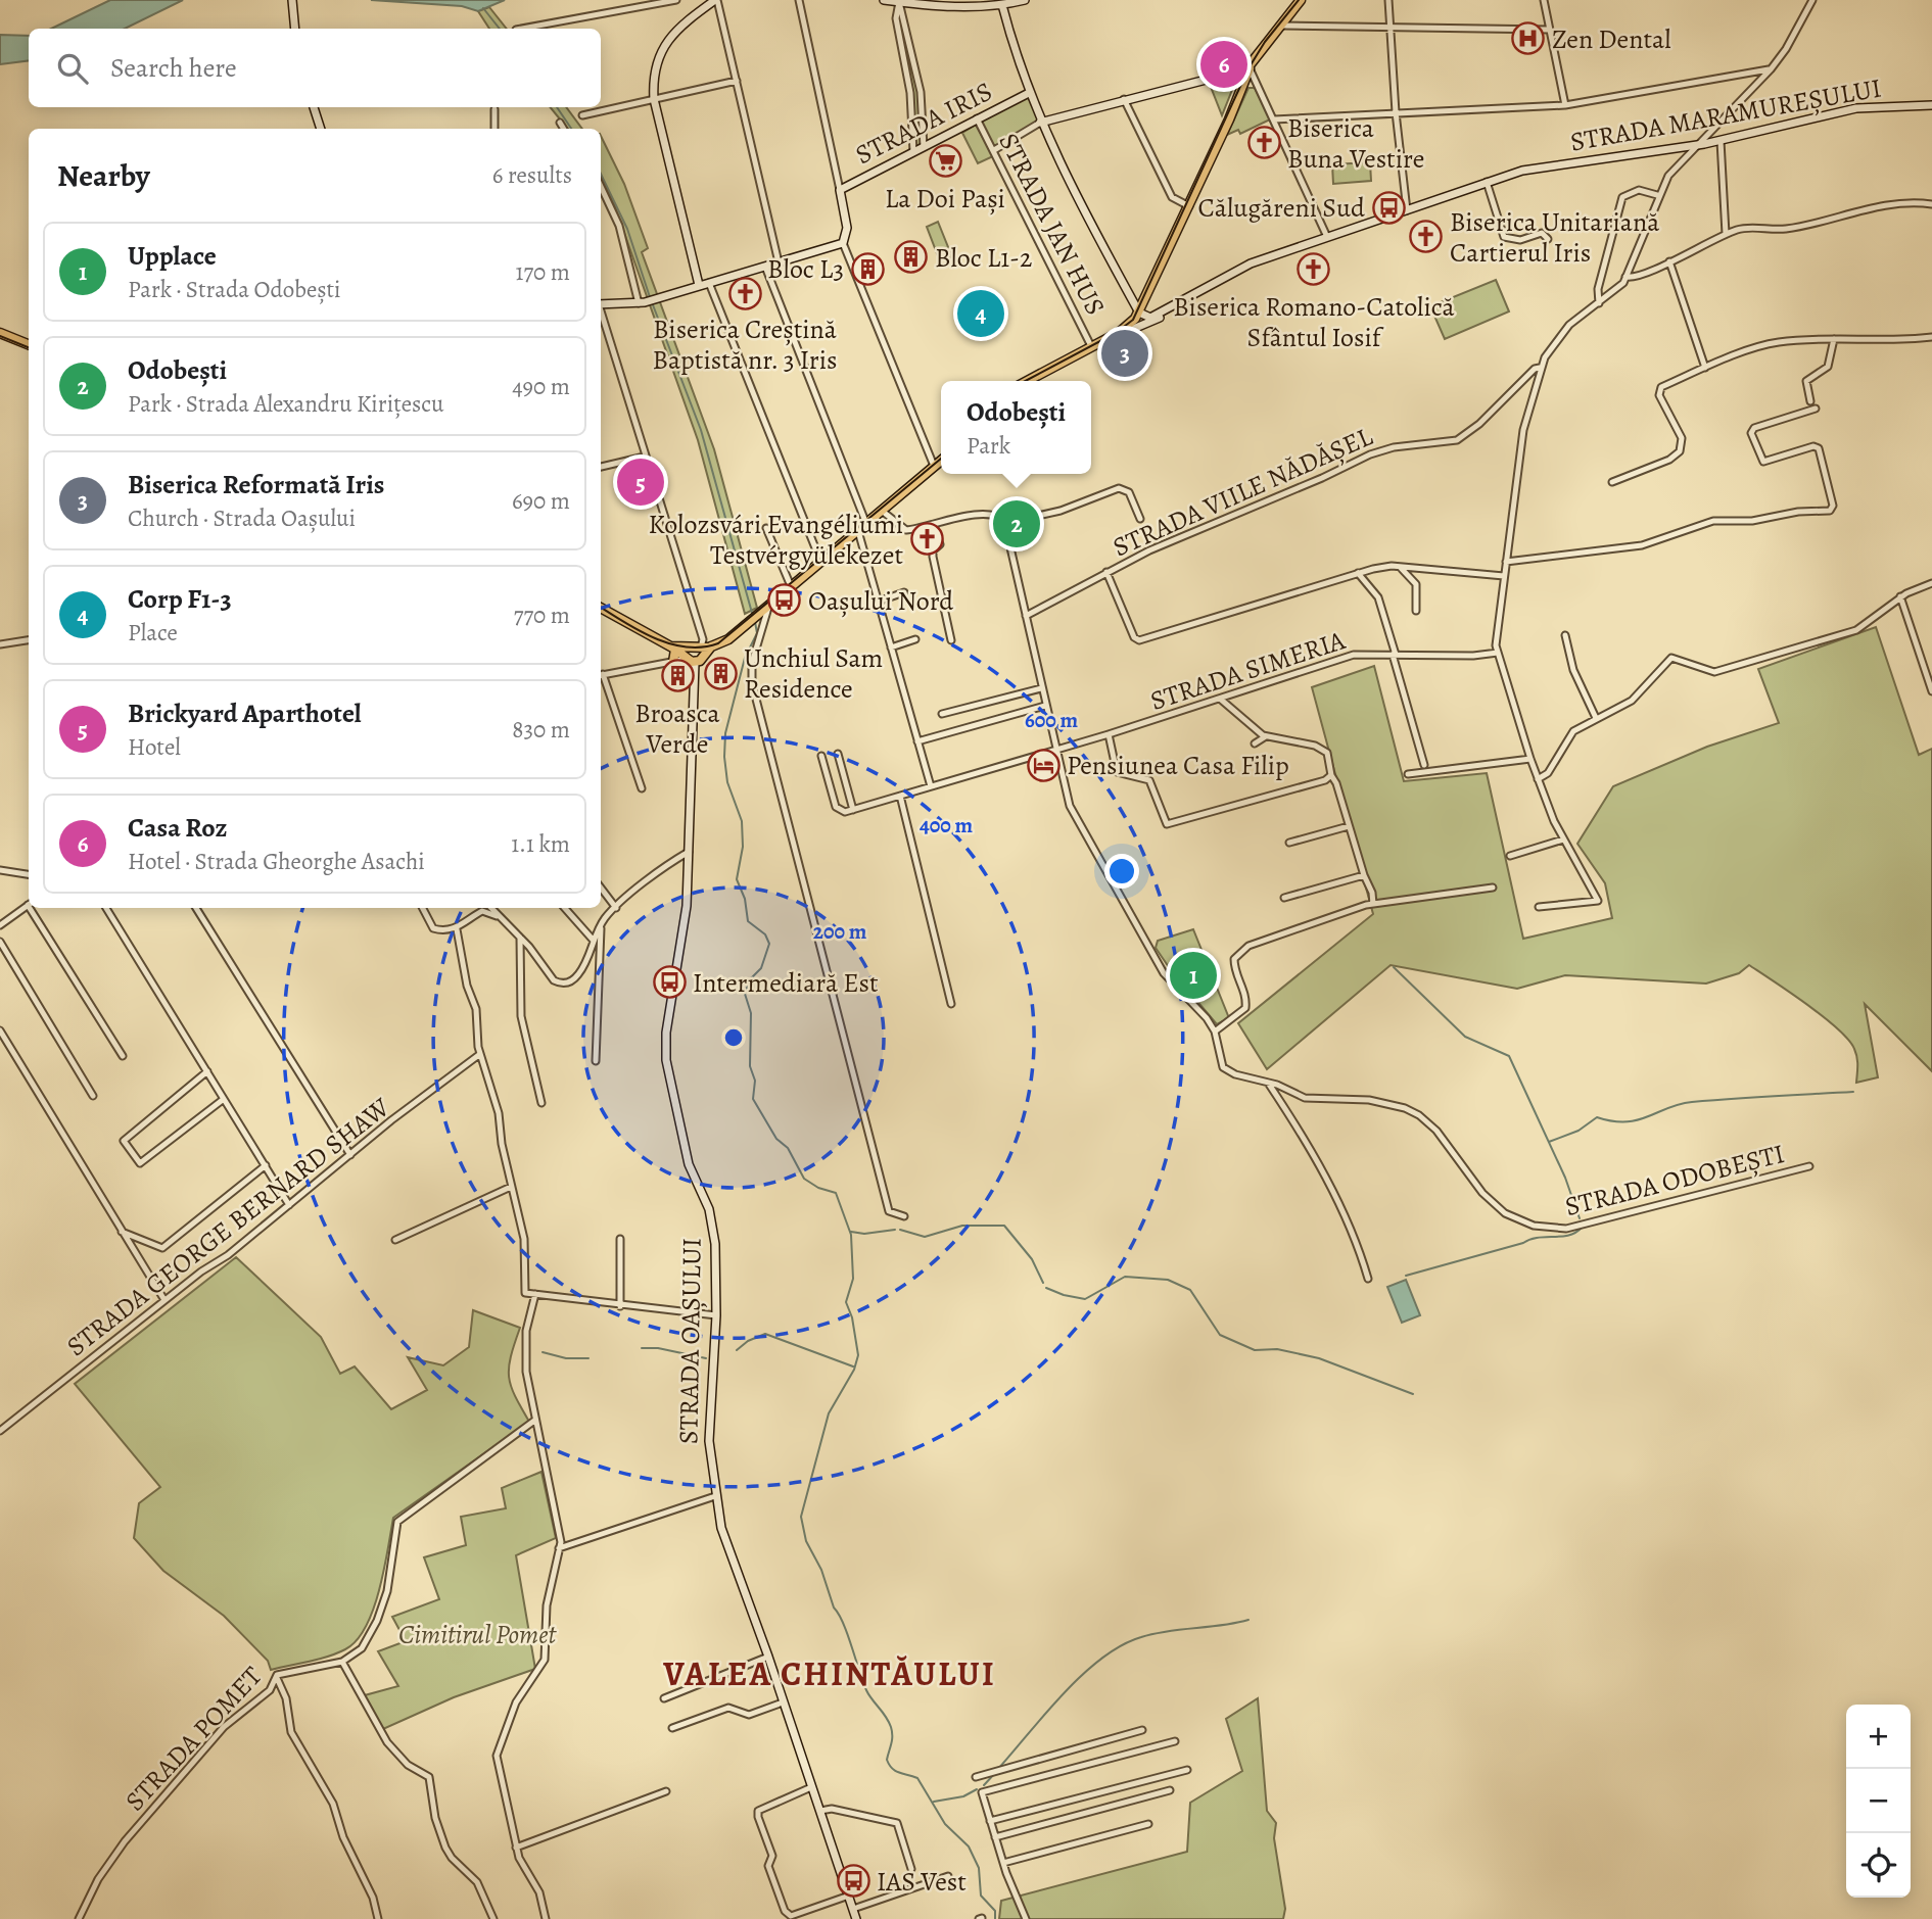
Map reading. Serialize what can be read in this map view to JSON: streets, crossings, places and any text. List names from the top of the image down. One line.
{"streets":{"main road":["STRADA MARAMUREȘULUI","STRADA IRIS","STRADA OAȘULUI"],"street":["STRADA JAN HUS","STRADA VIILE NĂDĂȘEL","STRADA SIMERIA","STRADA ODOBEȘTI","STRADA GEORGE BERNARD SHAW","STRADA POMET"]},"crossings":[["STRADA IRIS","STRADA JAN HUS"],["STRADA VIILE NĂDĂȘEL","STRADA ODOBEȘTI"],["STRADA SIMERIA","STRADA ODOBEȘTI"]],"districts":["VALEA CHINTĂULUI"],"parks":["Cimitirul Pomet"],"places":{"hospital":["Zen Dental"],"church":["Biserica Buna Vestire","Biserica Unitariană Cartierul Iris","Biserica Romano-Catolică Sfântul Iosif","Biserica Creștină Baptistă nr. 3 Iris","Kolozsvári Evangéliumi Testvérgyülekezet"],"supermarket":["La Doi Pași"],"bus stop":["Călugăreni Sud","Oașului Nord","Intermediară Est","IAS Vest"],"building":["Bloc L1-2","Bloc L3","Unchiul Sam Residence","Broasca Verde"],"hotel":["Pensiunea Casa Filip"]},"page":{"search":"Search here","pins":["6","4","3","5","2","1"],"heading":["Nearby","6 results"],"list":[{"mark":"1","name":"Upplace","note":"Park · Strada Odobești","value":"170 m"},{"mark":"2","name":"Odobești","note":"Park · Strada Alexandru Kirițescu","value":"490 m"},{"mark":"3","name":"Biserica Reformată Iris","note":"Church · Strada Oașului","value":"690 m"},{"mark":"4","name":"Corp F1-3","note":"Place","value":"770 m"},{"mark":"5","name":"Brickyard Aparthotel","note":"Hotel","value":"830 m"},{"mark":"6","name":"Casa Roz","note":"Hotel · Strada Gheorghe Asachi","value":"1.1 km"}],"popup":["Odobești","Park"],"map_buttons":["+","−"]},"rings":["600 m","400 m","200 m"]}
